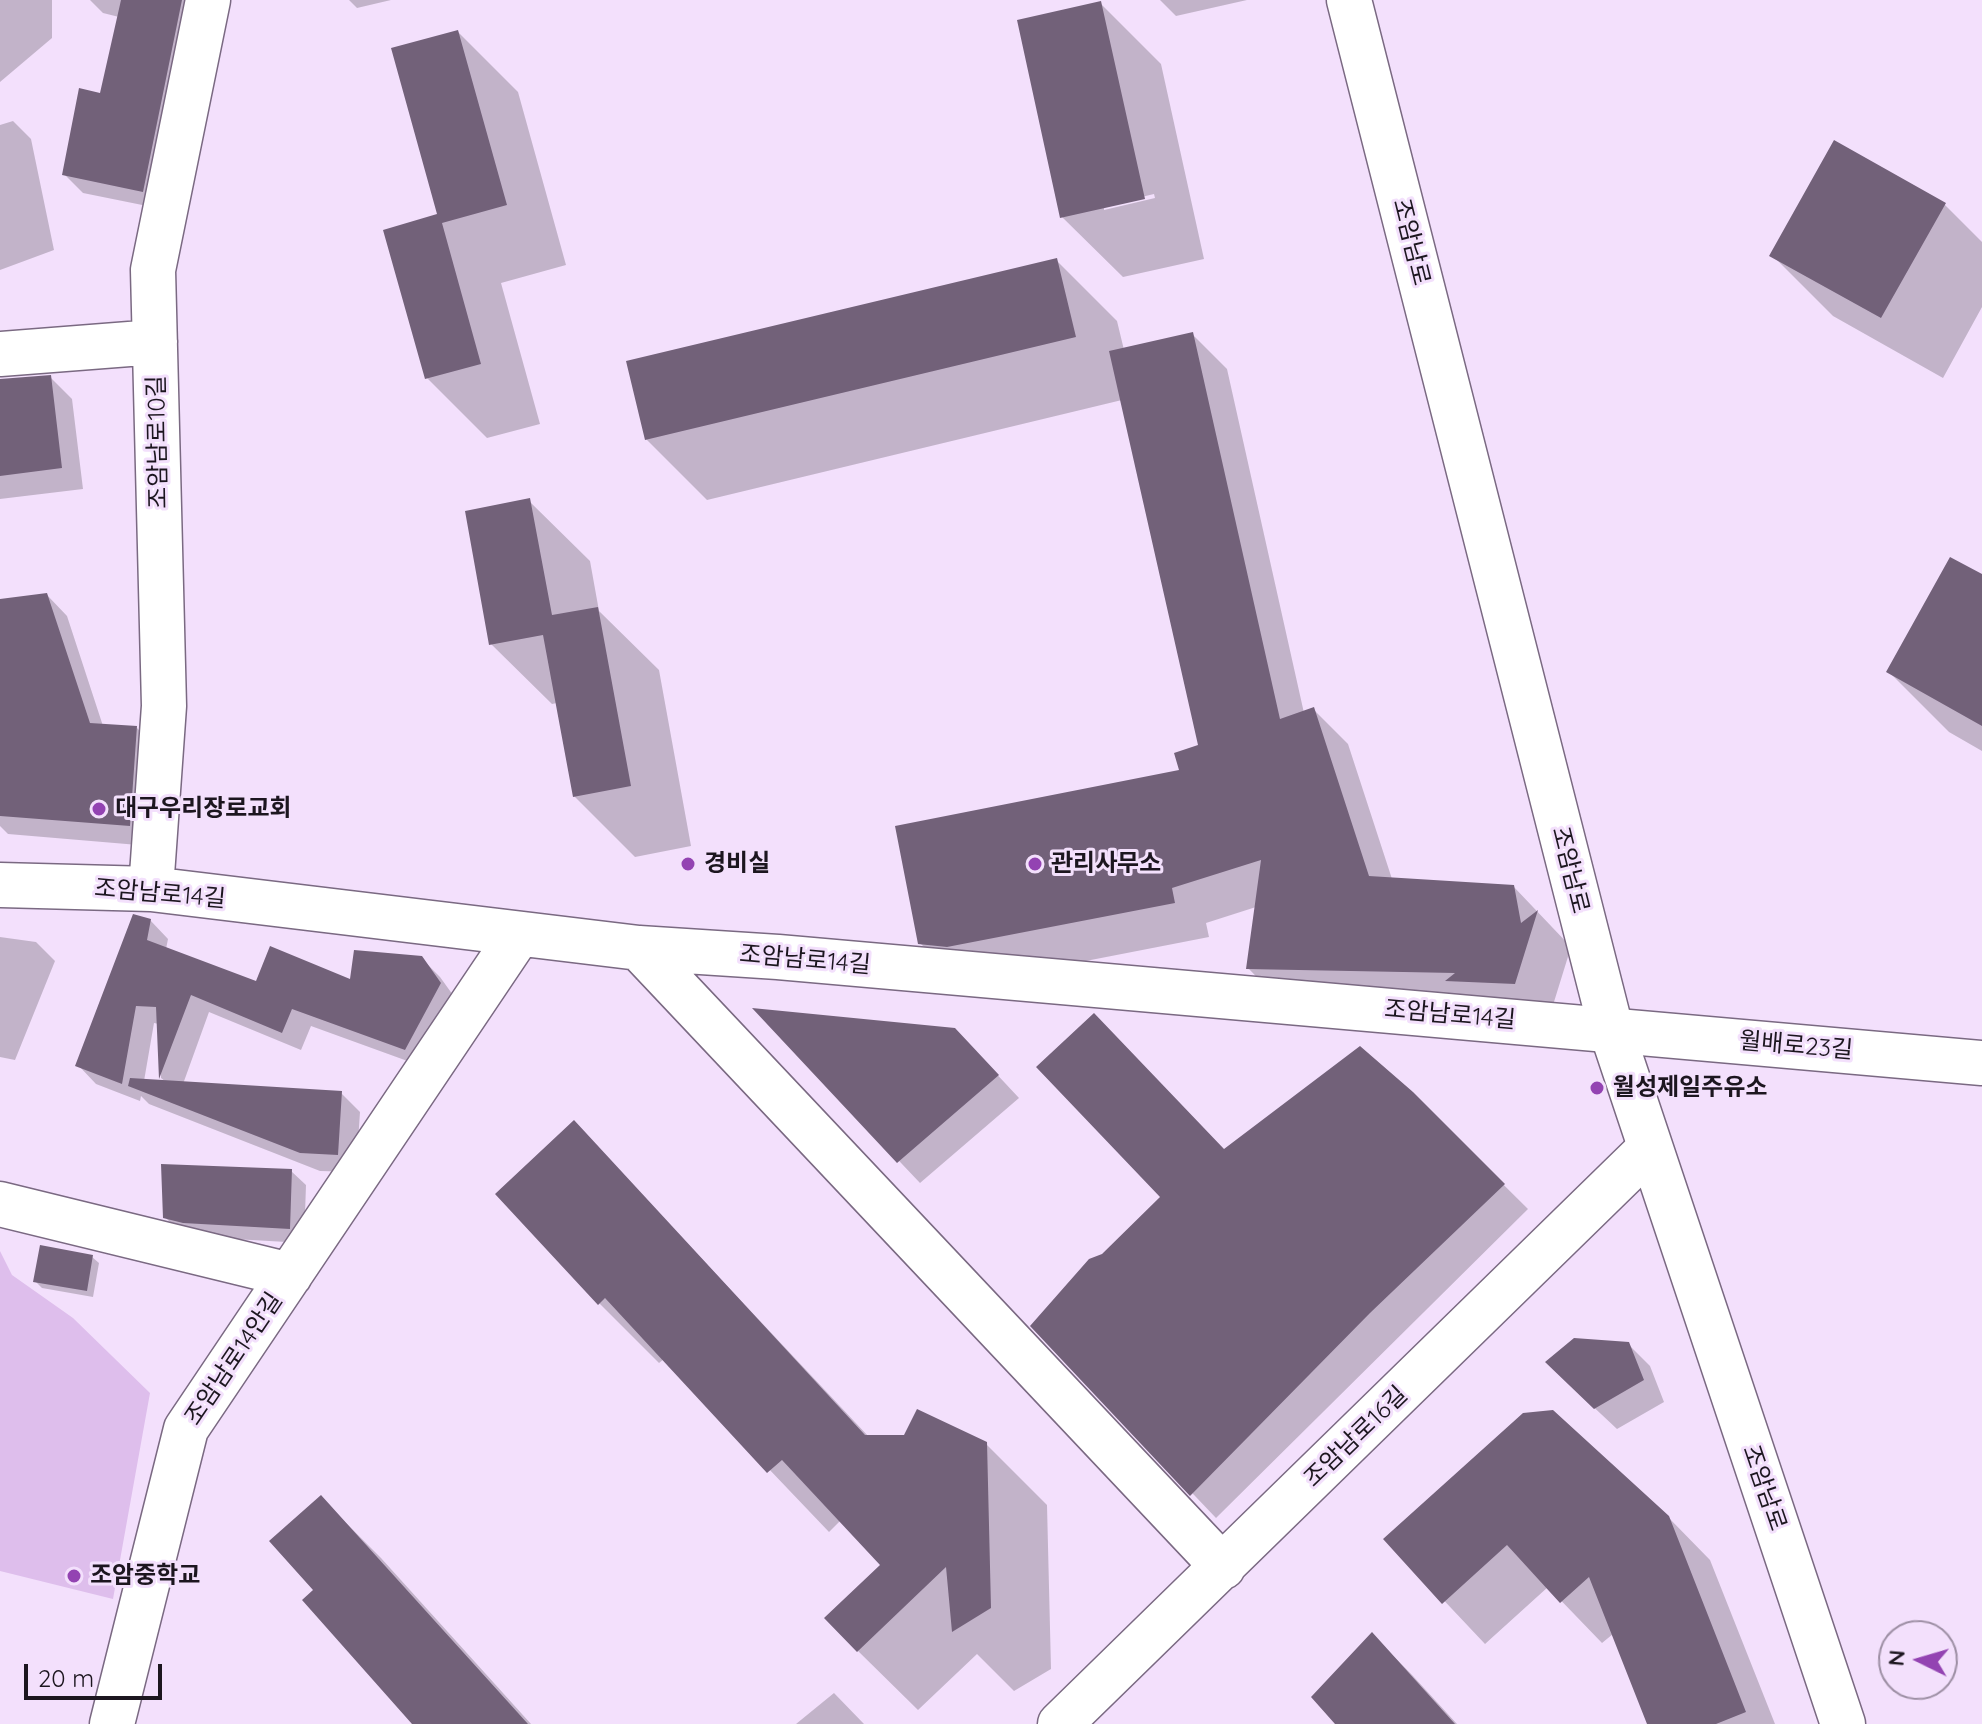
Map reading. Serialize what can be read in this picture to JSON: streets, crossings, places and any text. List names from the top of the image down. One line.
{"streets":{"street":["조암남로","조암남로10길","조암남로14길","월배로23길","조암남로14안길","조암남로16길"]},"crossings":[["조암남로","조암남로14길"],["조암남로","월배로23길"],["조암남로","조암남로16길"],["조암남로10길","조암남로14길"],["조암남로14길","월배로23길"],["조암남로14길","조암남로14안길"]],"places":["대구우리장로교회","경비실","관리사무소","월성제일주유소","조암중학교"],"scale_bar":"20 m","north":"left"}
